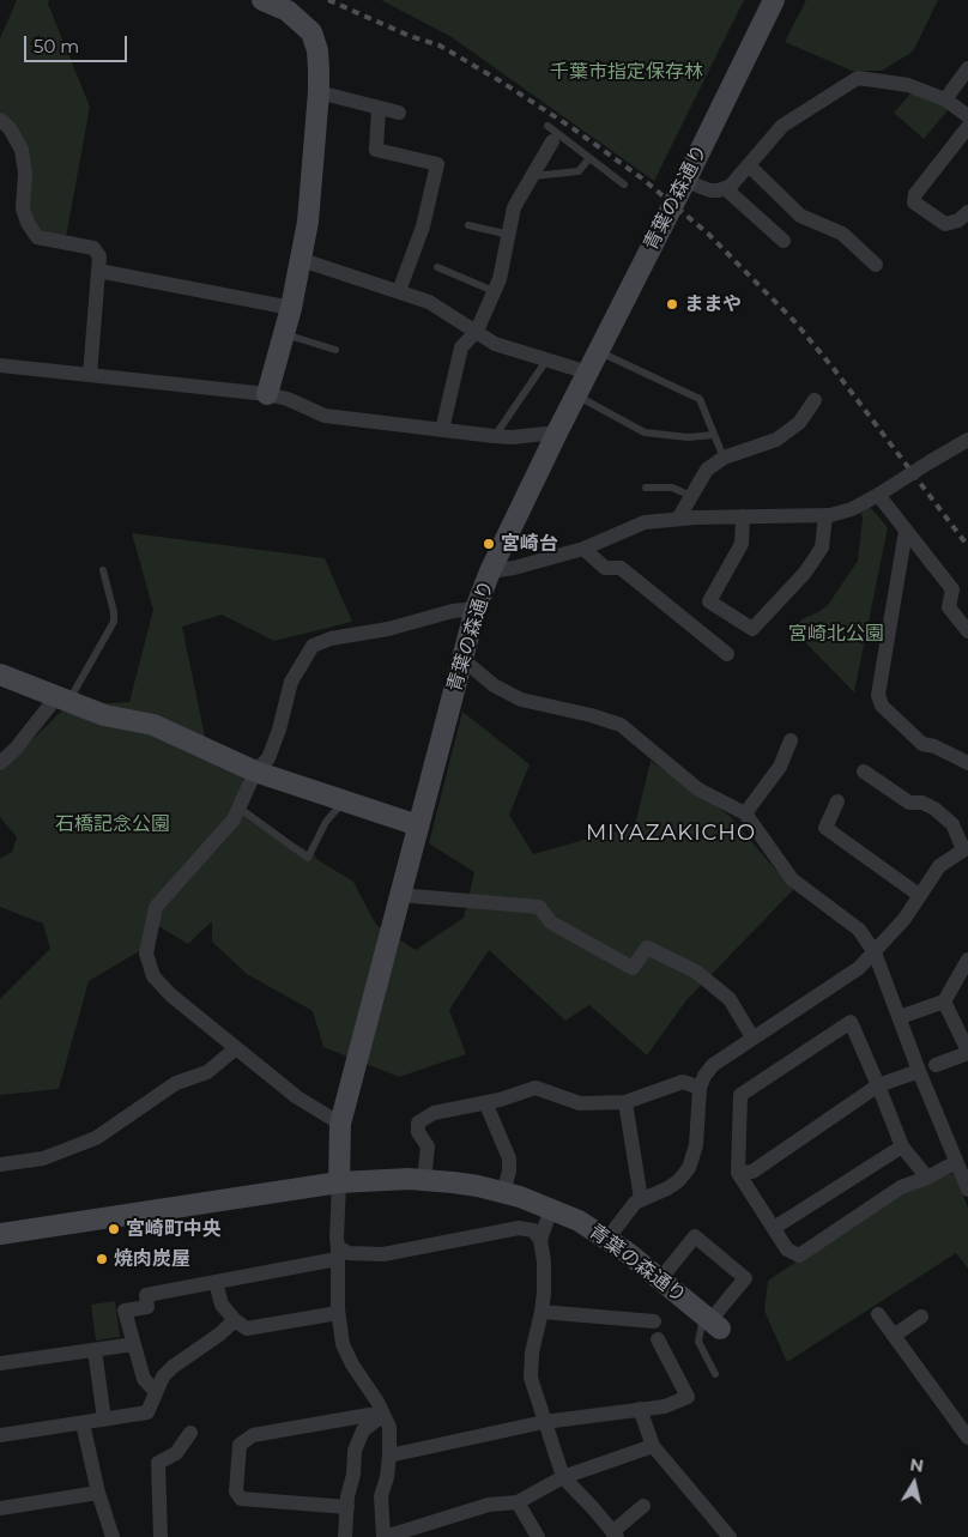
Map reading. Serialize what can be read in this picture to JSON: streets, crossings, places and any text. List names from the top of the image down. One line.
{"streets":{"street":["青葉の森通り"]},"districts":["MIYAZAKICHO"],"parks":["千葉市指定保存林","宮崎北公園","石橋記念公園"],"places":["ままや","宮崎台","宮崎町中央","焼肉炭屋"],"scale_bar":"50 m","north":"top"}
